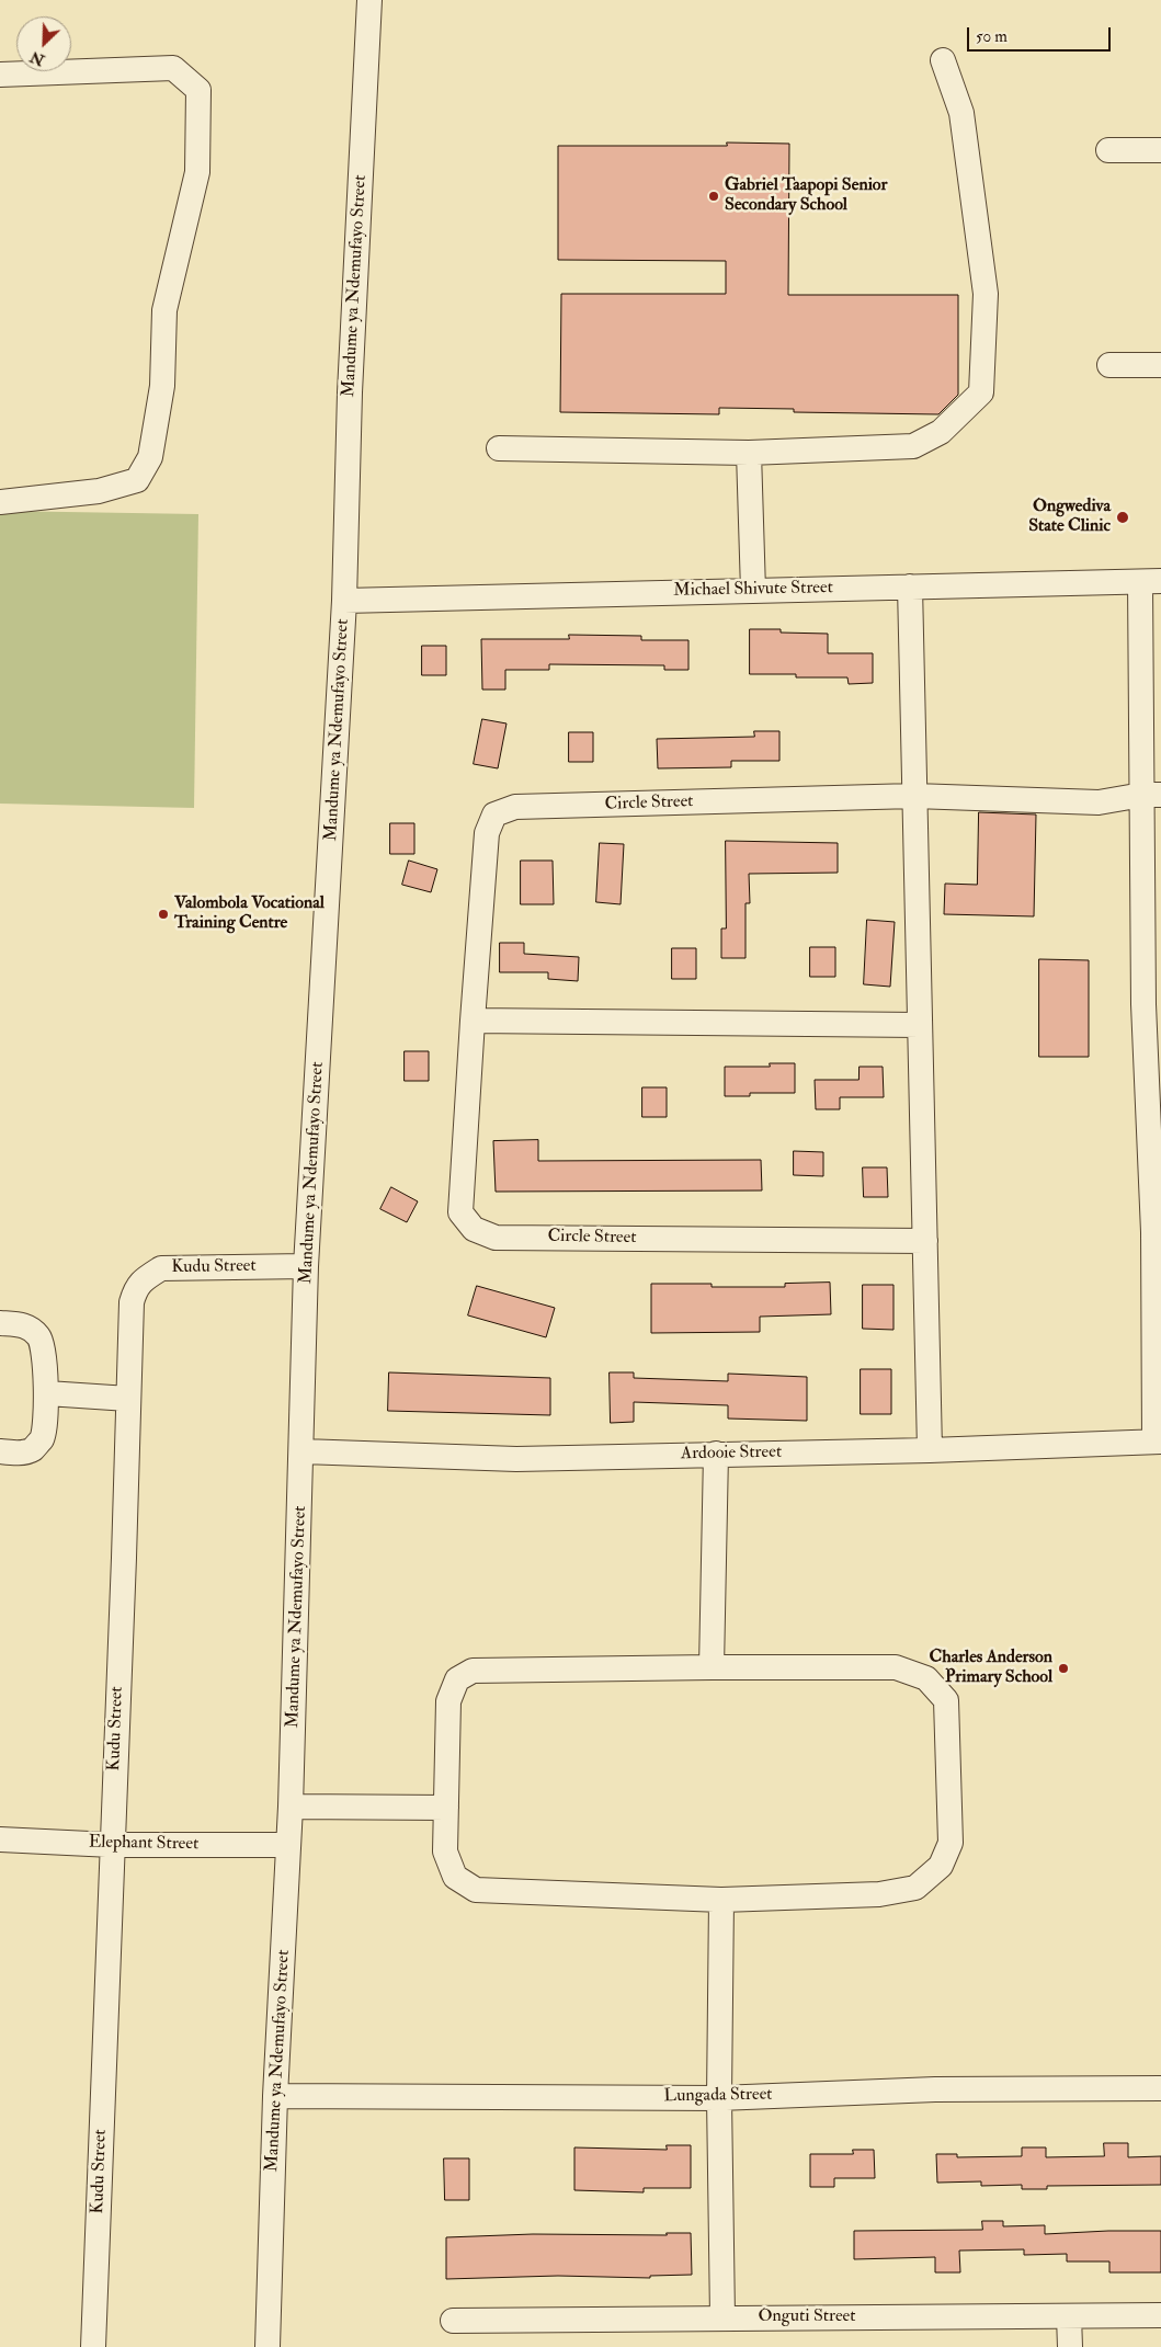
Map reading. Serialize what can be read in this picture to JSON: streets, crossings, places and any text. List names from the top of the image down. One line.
{"streets":{"street":["Mandume ya Ndemufayo Street","Michael Shivute Street","Circle Street","Kudu Street","Ardooie Street","Elephant Street","Lungada Street","Onguti Street"]},"crossings":[["Mandume ya Ndemufayo Street","Michael Shivute Street"],["Mandume ya Ndemufayo Street","Kudu Street"],["Mandume ya Ndemufayo Street","Ardooie Street"],["Mandume ya Ndemufayo Street","Elephant Street"],["Mandume ya Ndemufayo Street","Lungada Street"],["Kudu Street","Elephant Street"]],"places":["Gabriel Taapopi Senior Secondary School","Ongwediva State Clinic","Valombola Vocational Training Centre","Charles Anderson Primary School"],"scale_bar":"50 m","north":"bottom left"}
